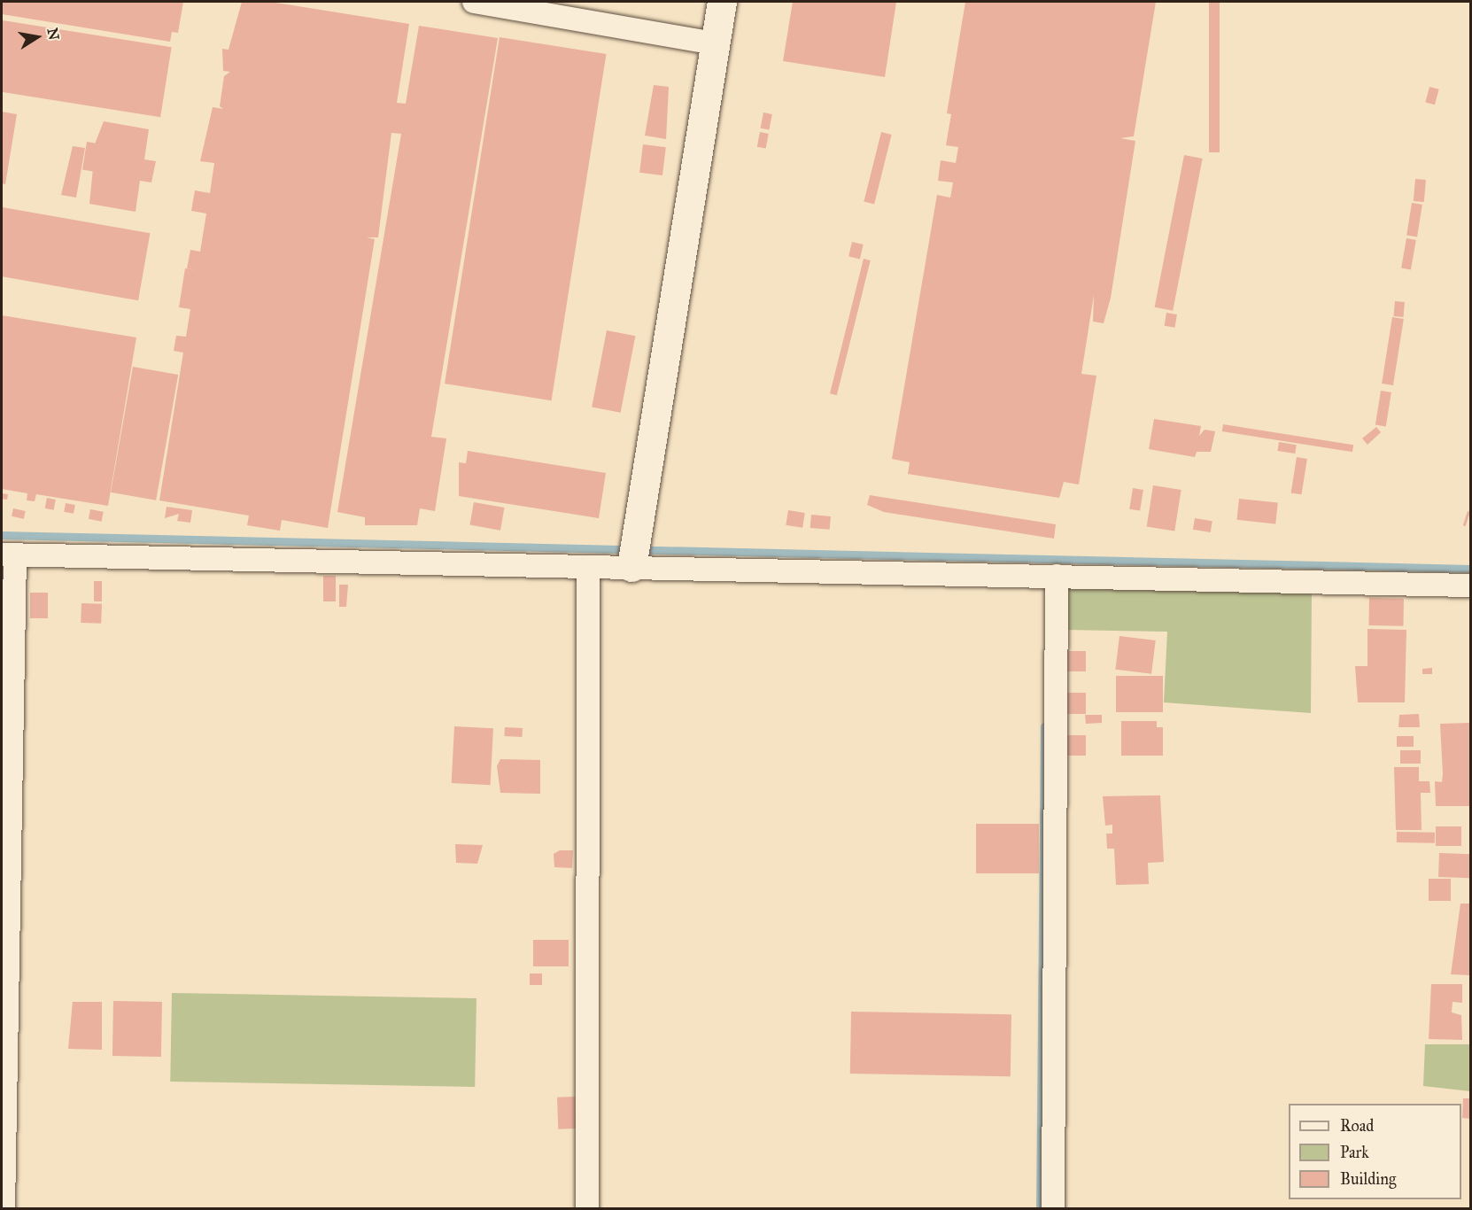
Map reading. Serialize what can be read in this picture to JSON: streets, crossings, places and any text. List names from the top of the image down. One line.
{"legend":["Road","Park","Building"],"north":"right"}
